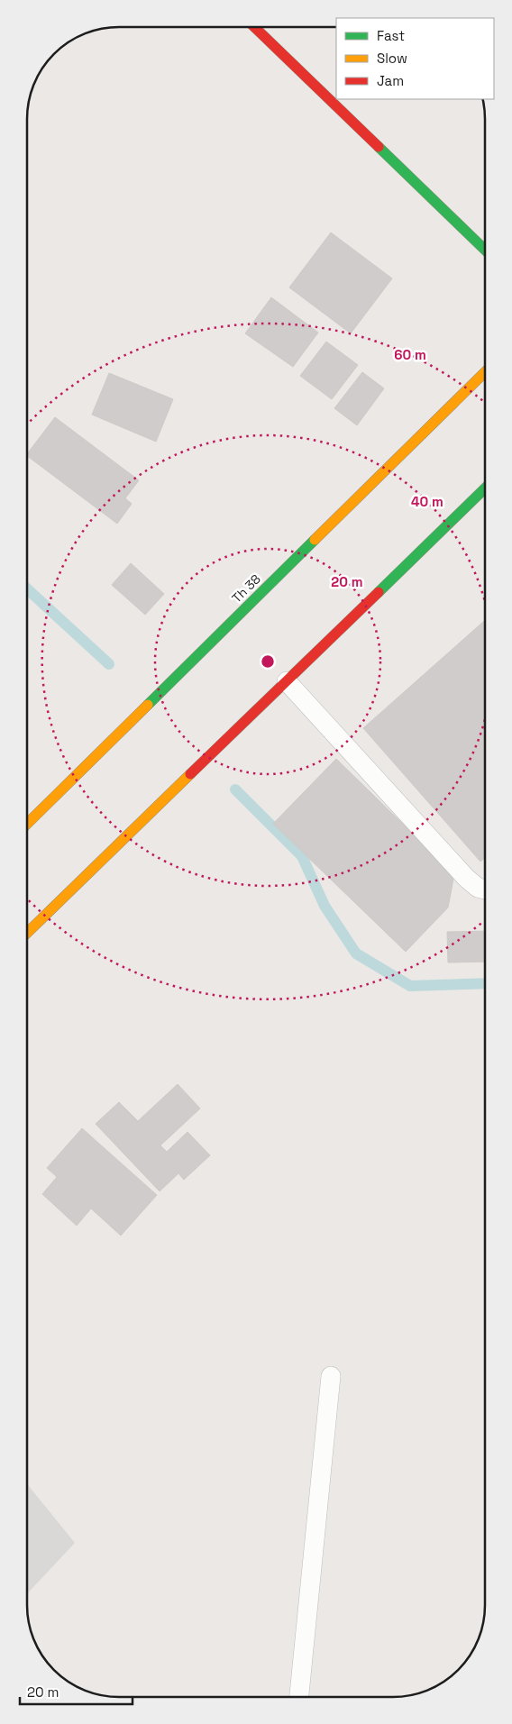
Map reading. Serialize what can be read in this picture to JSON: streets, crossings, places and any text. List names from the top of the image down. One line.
{"streets":{"street":["Th 38"]},"legend":["Fast","Slow","Jam"],"scale_bar":"20 m","rings":["60 m","40 m","20 m"]}
